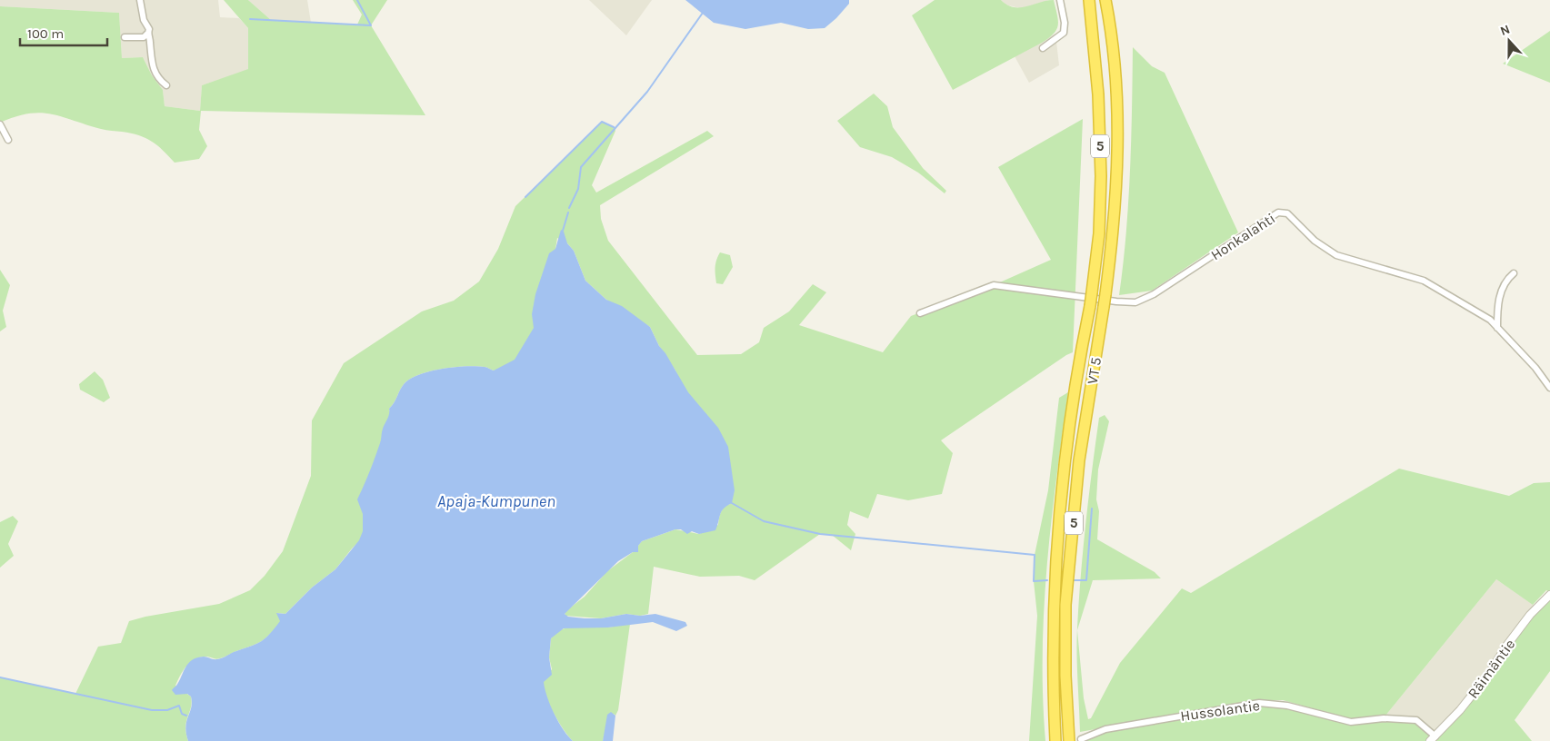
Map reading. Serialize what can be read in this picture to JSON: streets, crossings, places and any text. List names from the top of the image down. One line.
{"streets":{"highway":["5","VT 5"],"street":["Honkalahti","Räimäntie","Hussolantie"]},"crossings":[["Räimäntie","Hussolantie"]],"water":["Apaja-Kumpunen"],"scale_bar":"100 m","north":"top"}
